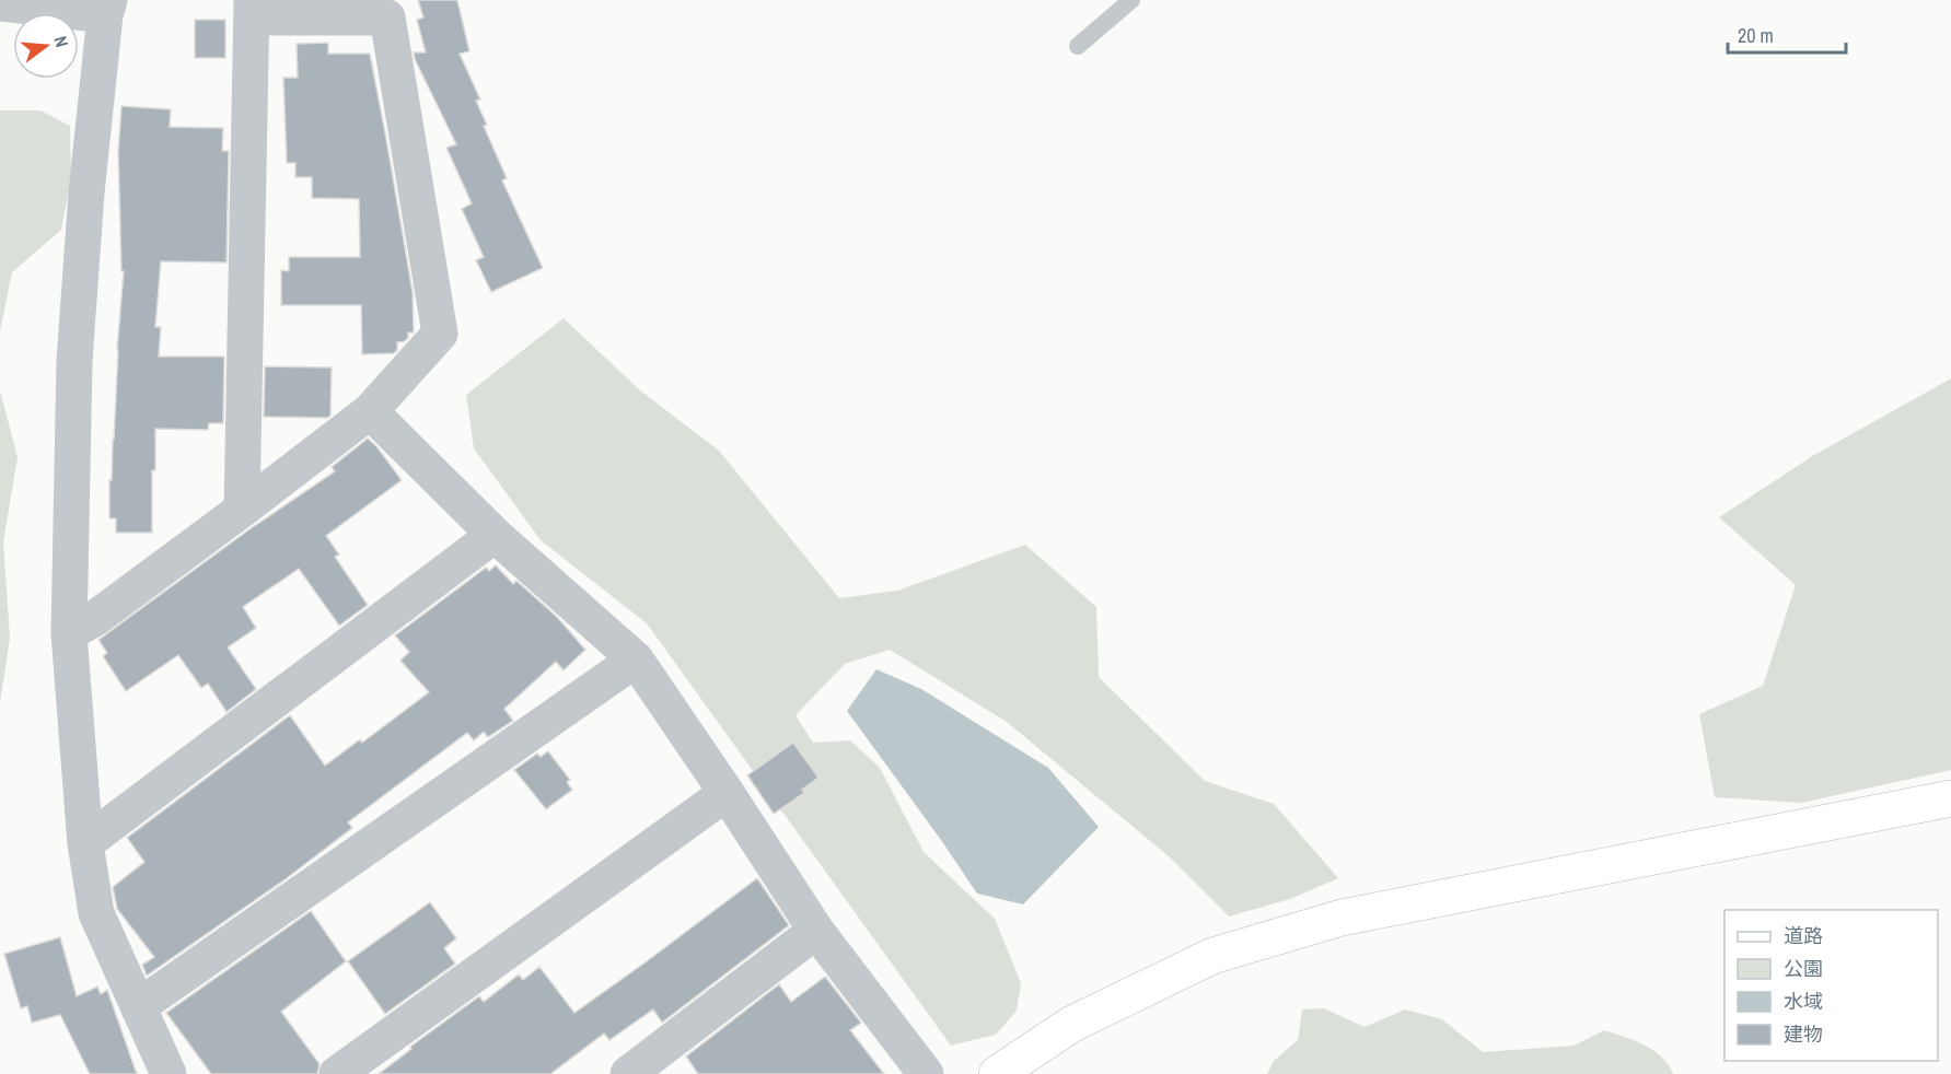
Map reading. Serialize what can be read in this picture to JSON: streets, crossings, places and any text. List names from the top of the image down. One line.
{"legend":["道路","公園","水域","建物"],"scale_bar":"20 m","north":"right"}
